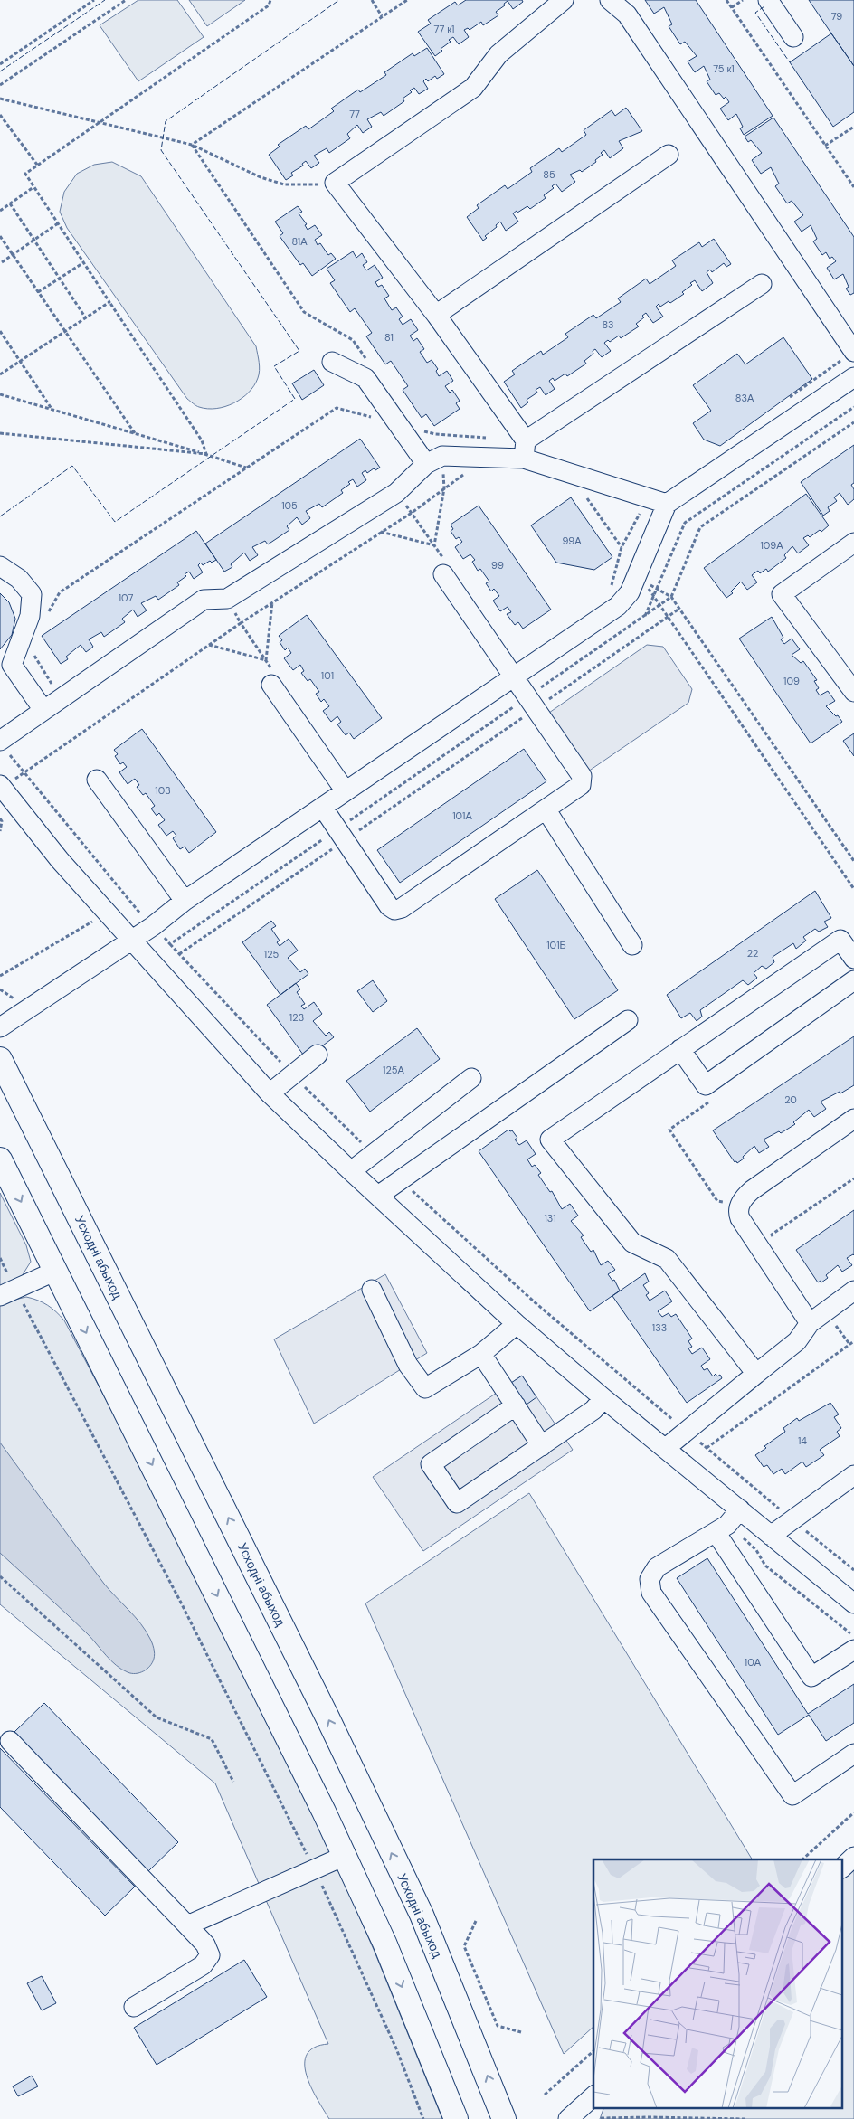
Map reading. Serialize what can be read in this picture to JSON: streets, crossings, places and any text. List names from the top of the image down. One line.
{"streets":{"main road":["Усходні абыход"]},"house_numbers":["79","77 к1","75 к1","77","85","81А","83","81","83А","105","99А","109А","99","107","101","109","103","101А","101Б","22","125","123","125А","20","131","133","14","10А"]}
